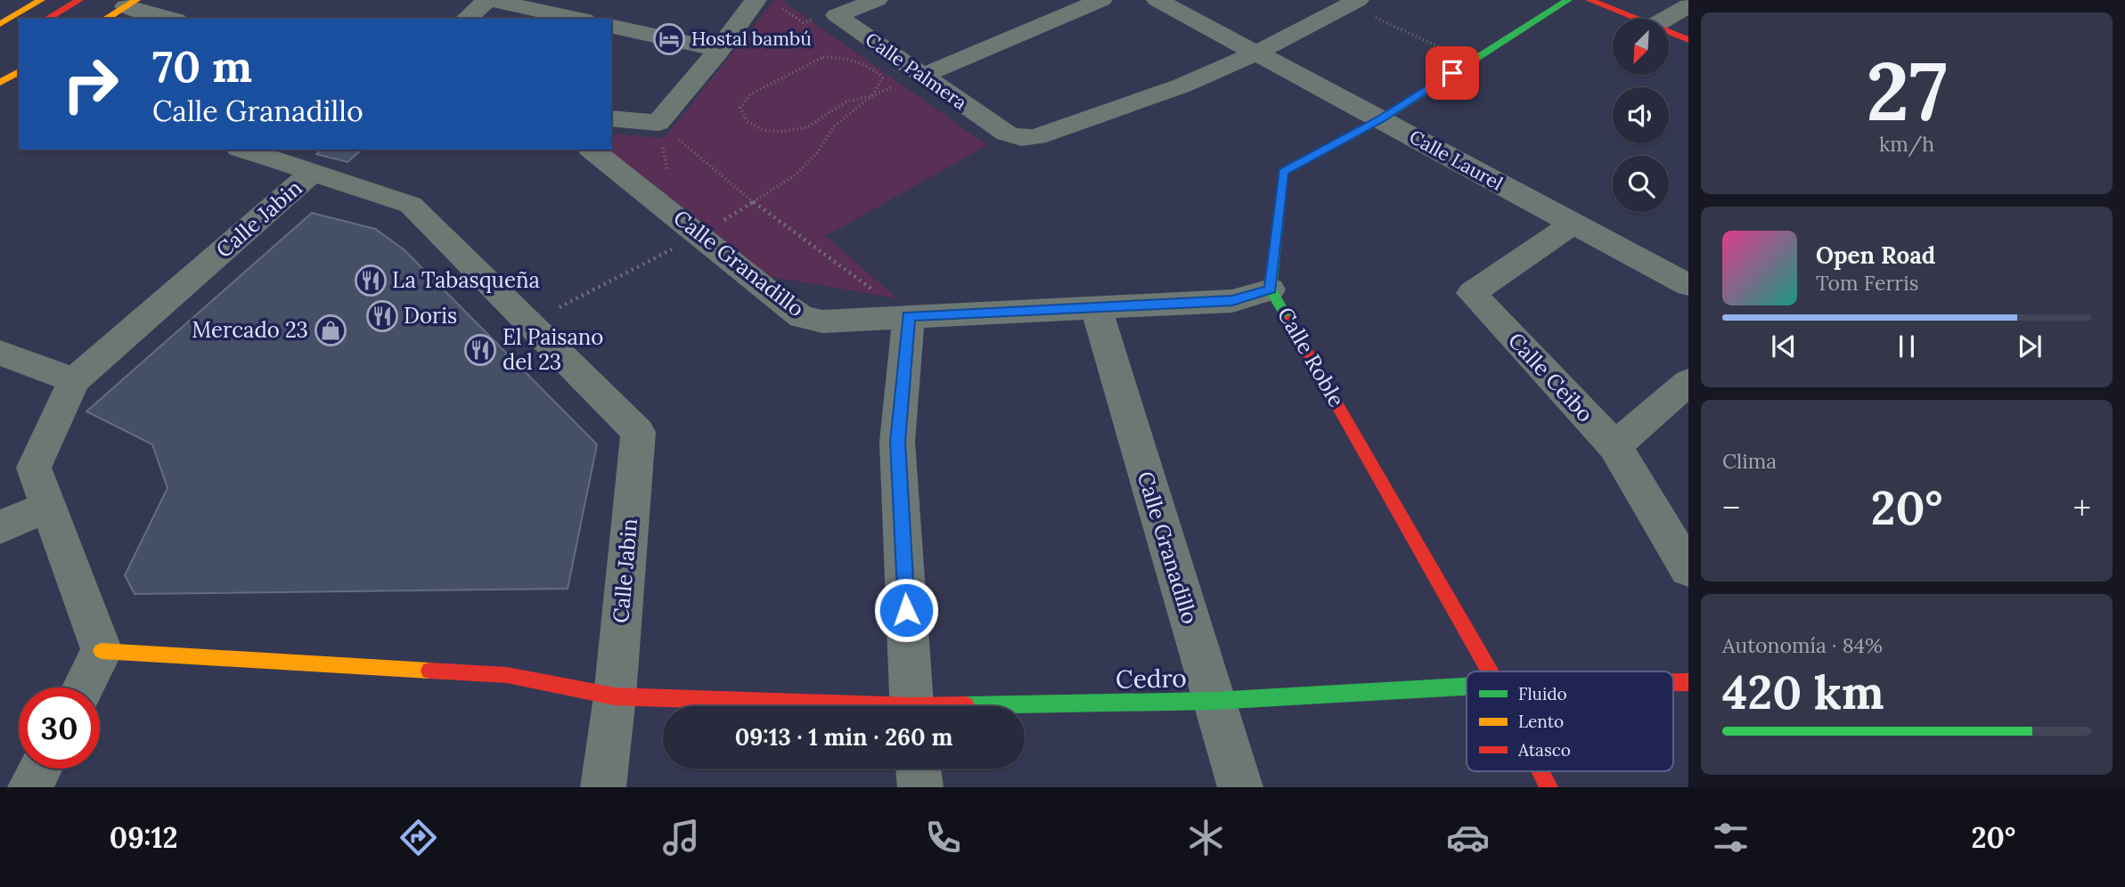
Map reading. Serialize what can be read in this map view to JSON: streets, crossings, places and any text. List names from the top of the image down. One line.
{"streets":{"street":["Calle Palmera","Calle Laurel","Calle Jabin","Calle Granadillo","Calle Roble","Calle Ceibo","Cedro"]},"crossings":[["Calle Palmera","Calle Laurel"],["Calle Laurel","Calle Roble"],["Calle Laurel","Calle Ceibo"],["Calle Jabin","Cedro"],["Calle Granadillo","Calle Roble"],["Calle Granadillo","Cedro"]],"places":{"hotel":["Hostal bambú"],"restaurant":["La Tabasqueña","Doris","El Paisano del 23"],"shop":["Mercado 23"]},"legend":["Fluido","Lento","Atasco"],"north":"bottom left","page":{"tile":[["27","km/h"],"Clima",["Autonomía · 84%","420 km"]],"turn":["70 m","Calle Granadillo"],"song":["Open Road","Tom Ferris"],"heat":["−","20°","+"],"limit":"30","trip":"09:13 · 1 min · 260 m","tabs":["09:12","20°"]}}
